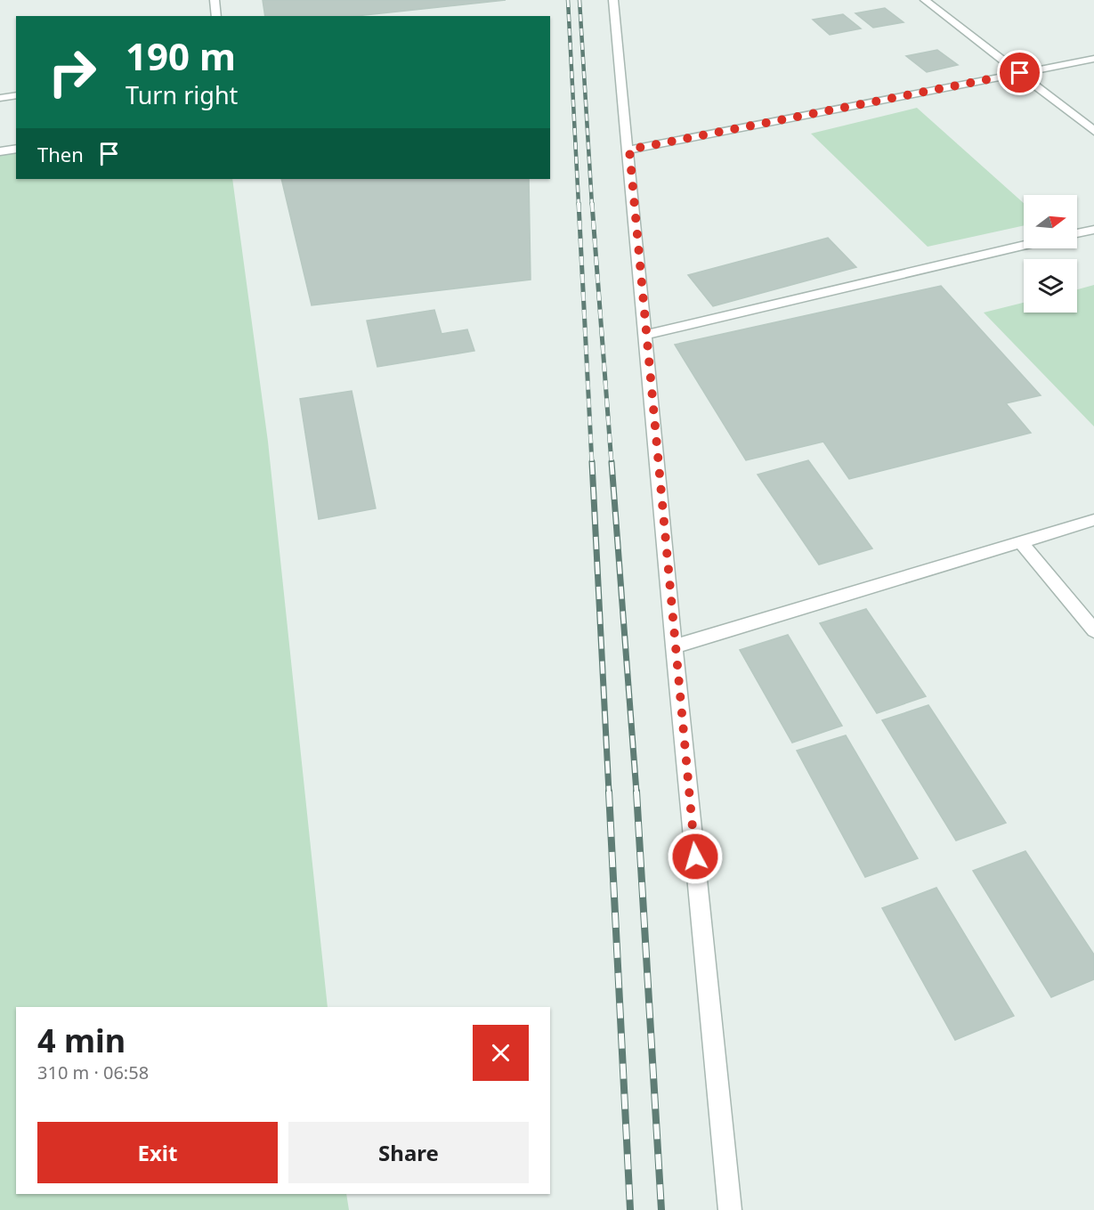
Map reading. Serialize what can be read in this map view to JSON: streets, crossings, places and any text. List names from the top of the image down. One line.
{"north":"right","page":{"turn":["190 m","Turn right"],"then":"Then","heading":["4 min","310 m · 06:58"],"buttons":["Exit","Share"]}}
